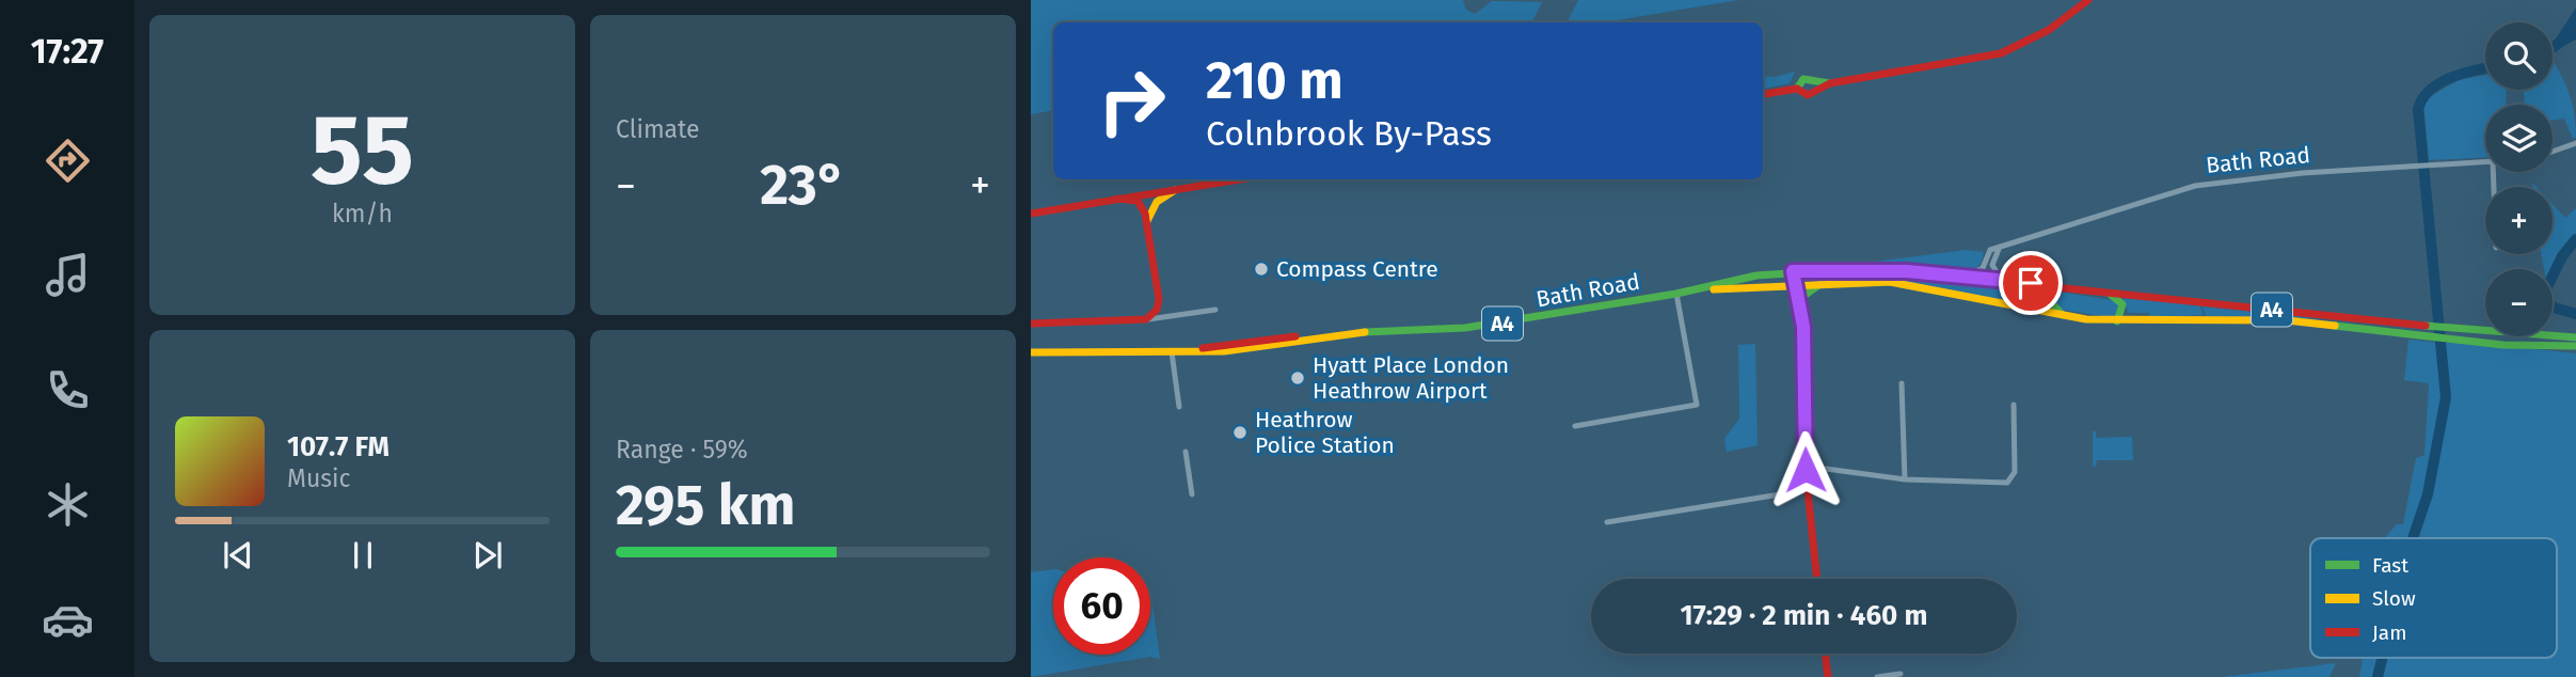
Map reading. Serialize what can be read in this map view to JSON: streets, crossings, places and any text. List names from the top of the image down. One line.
{"streets":{"main road":["Bath Road","A4"]},"crossings":[["Bath Road","A4"]],"places":["Compass Centre","Hyatt Place London Heathrow Airport","Heathrow Police Station"],"legend":["Fast","Slow","Jam"],"page":{"tabs":"17:27","tile":[["55","km/h"],"Climate",["Range · 59%","295 km"]],"map_buttons":["+","−"],"turn":["210 m","Colnbrook By-Pass"],"heat":["−","23°","+"],"song":["107.7 FM","Music"],"limit":"60","trip":"17:29 · 2 min · 460 m"}}
